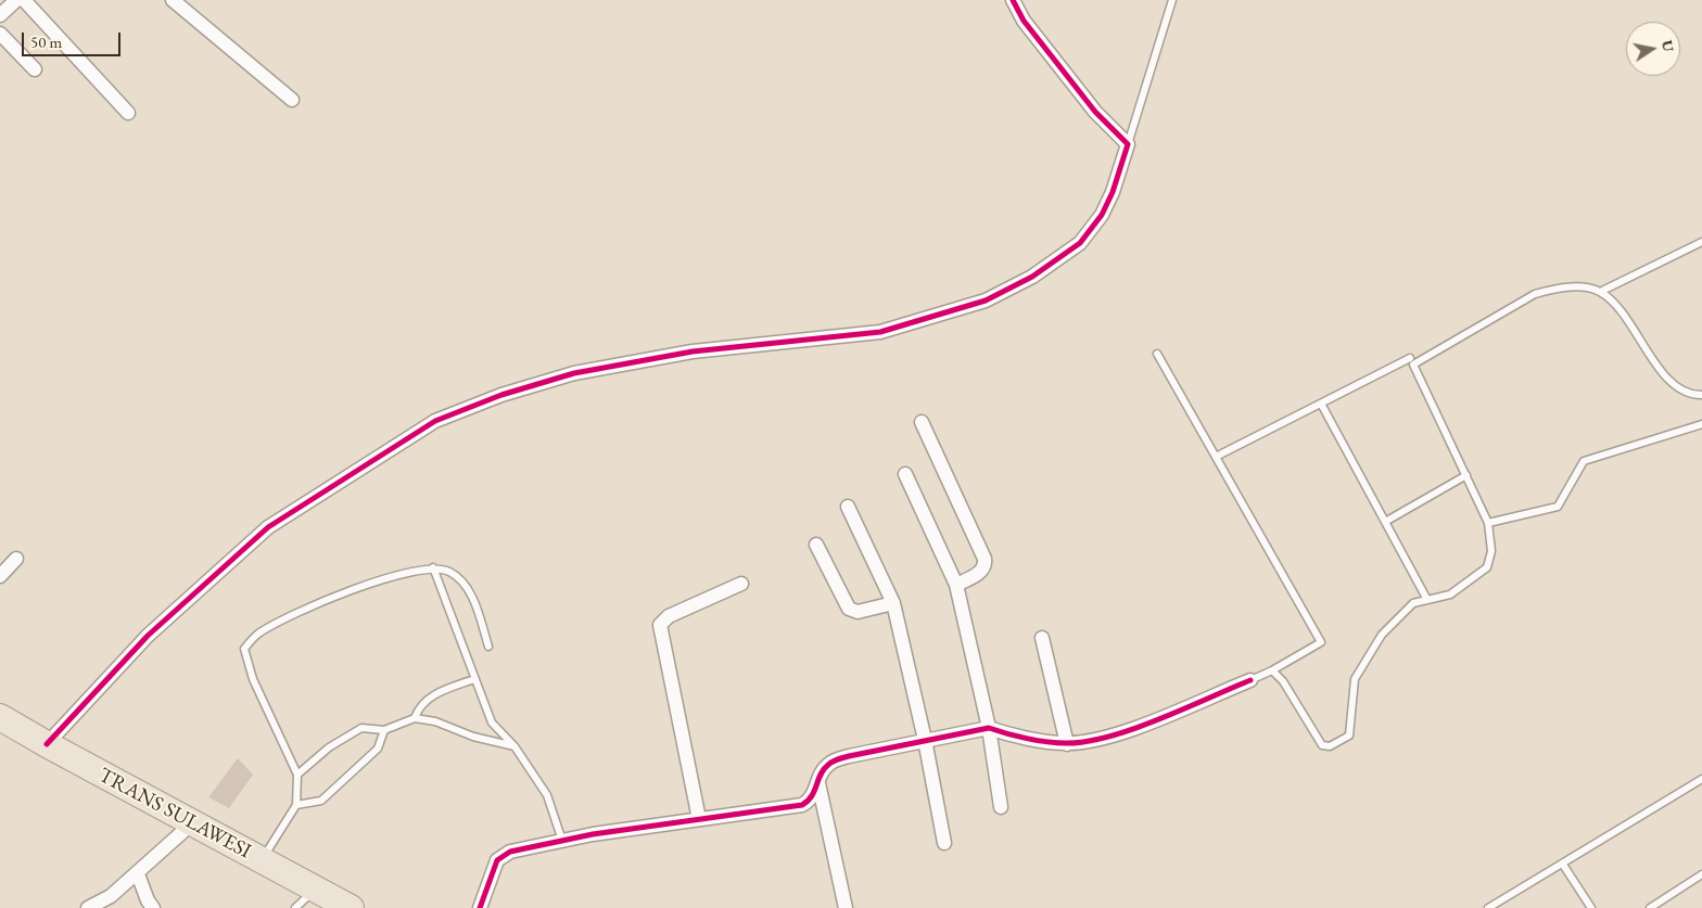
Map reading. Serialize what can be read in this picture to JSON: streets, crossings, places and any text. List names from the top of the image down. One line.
{"streets":{"highway":["TRANS SULAWESI"]},"scale_bar":"50 m","north":"right"}
